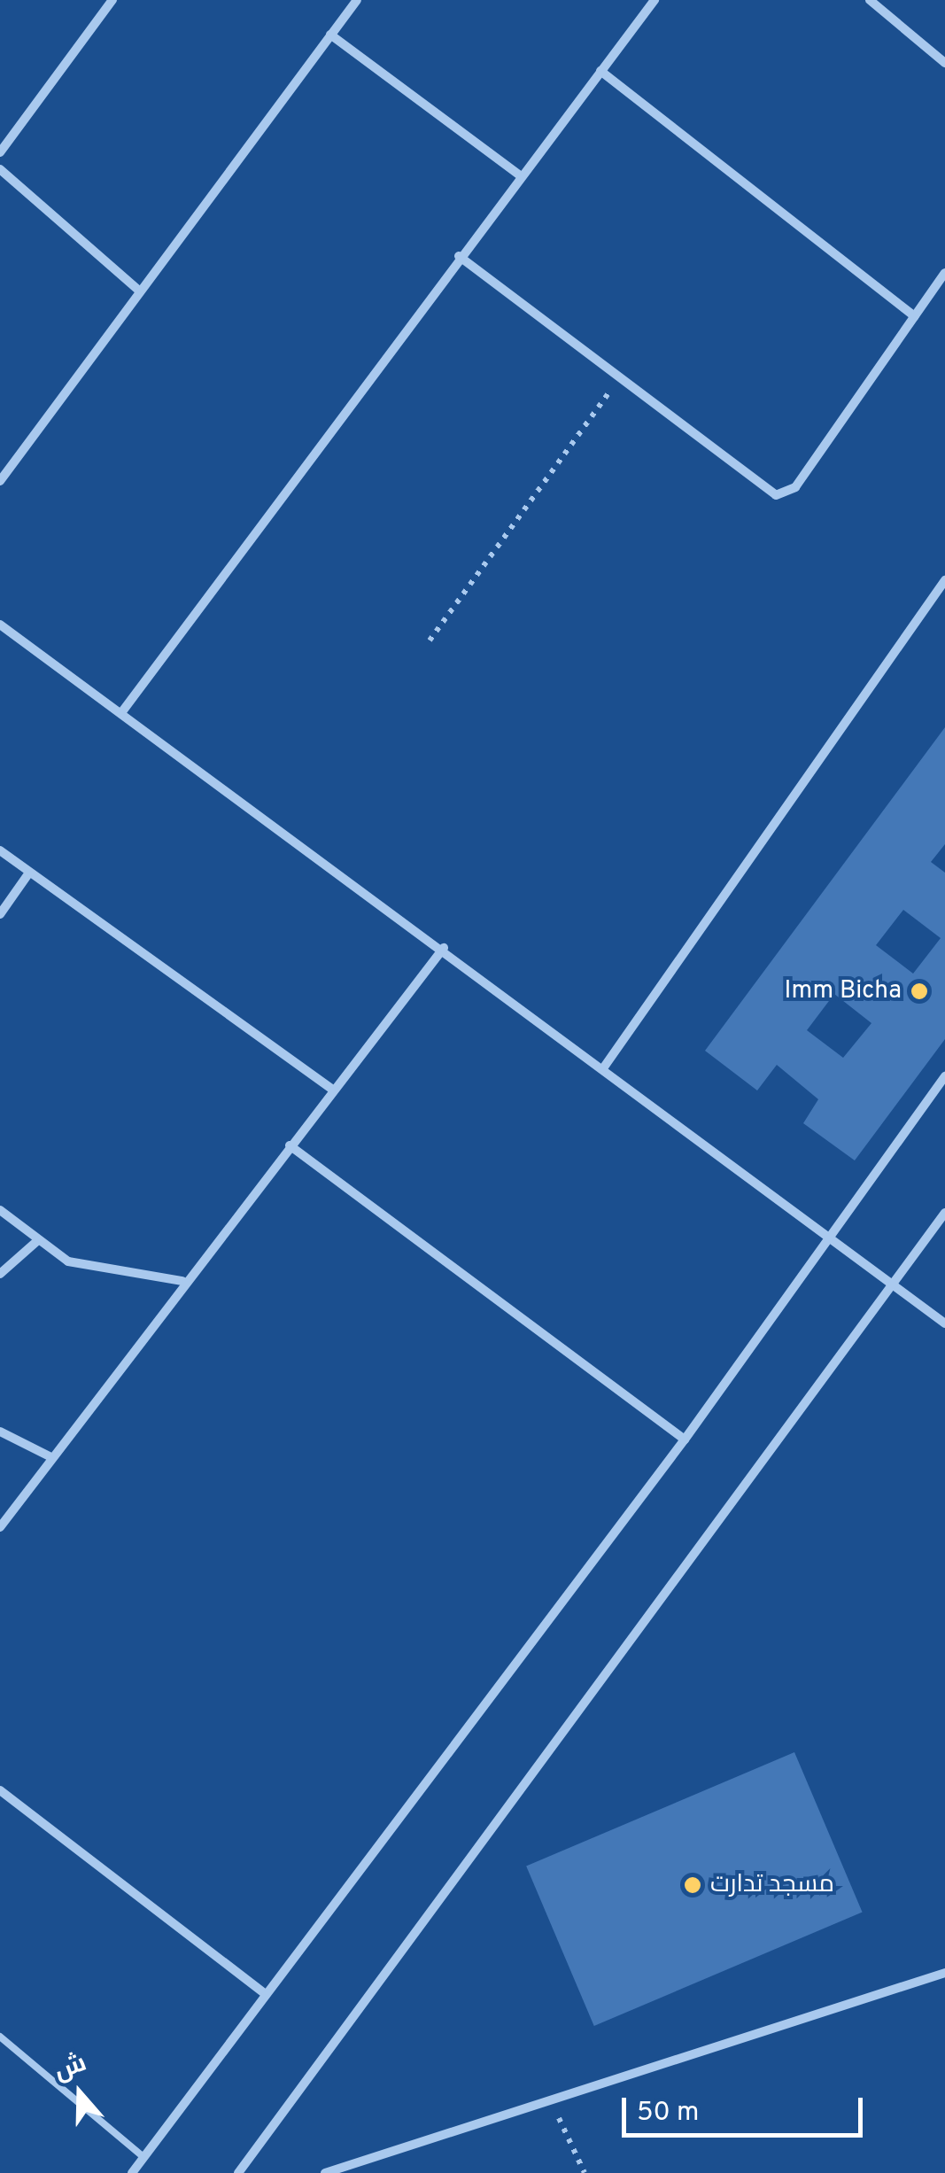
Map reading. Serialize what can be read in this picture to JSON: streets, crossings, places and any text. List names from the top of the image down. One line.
{"places":["Imm Bicha","مسجد تدارت"],"scale_bar":"50 m","north":"top"}
